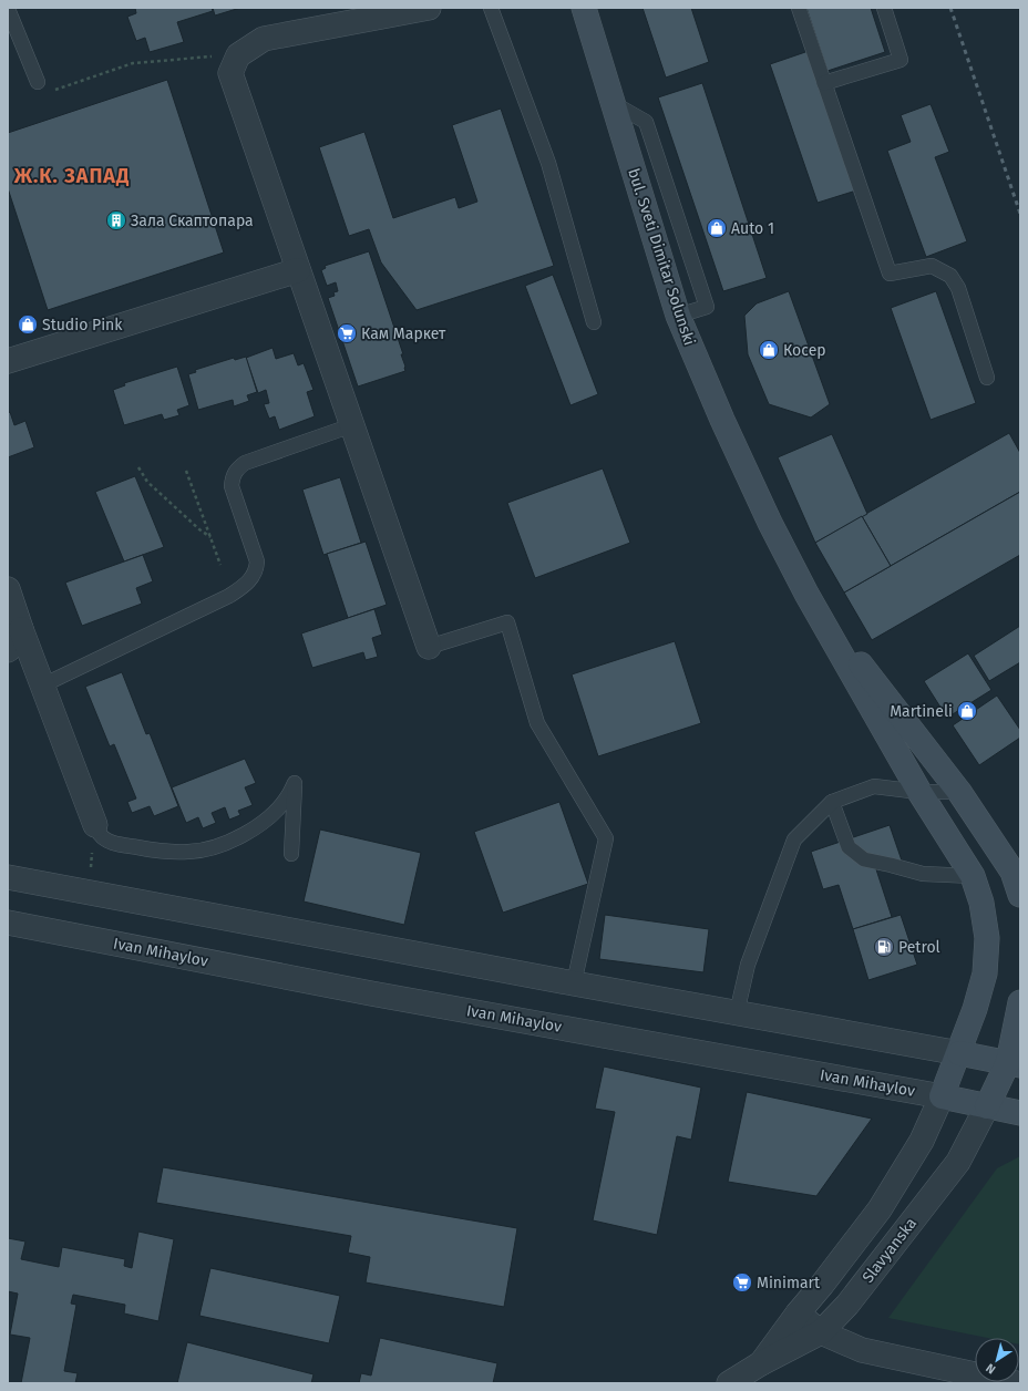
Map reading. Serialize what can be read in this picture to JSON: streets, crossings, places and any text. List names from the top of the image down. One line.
{"streets":{"main road":["bul. Sveti Dimitar Solunski","Ivan Mihaylov"],"street":["Slavyanska"]},"crossings":[["bul. Sveti Dimitar Solunski","Ivan Mihaylov"],["bul. Sveti Dimitar Solunski","Slavyanska"],["Ivan Mihaylov","Slavyanska"]],"districts":["Ж.К. ЗАПАД"],"places":{"building":["Зала Скаптопара"],"shop":["Auto 1","Studio Pink","Косер","Martineli"],"supermarket":["Кам Маркет","Minimart"],"fuel station":["Petrol"]},"north":"bottom left"}
